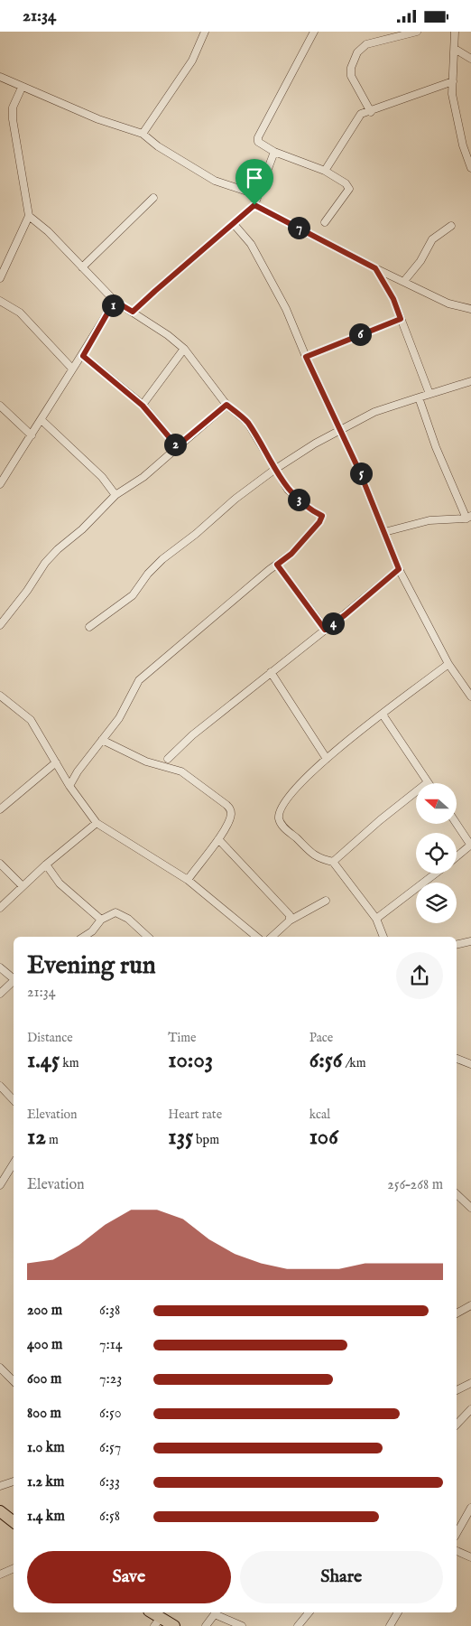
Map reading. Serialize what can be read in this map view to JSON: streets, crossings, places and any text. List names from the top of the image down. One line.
{"north":"left","page":{"status":"21:34","pins":["7","1","6","2","5","3","4"],"heading":["Evening run","21:34"],"stats":[["Distance","1.45 km"],["Time","10:03"],["Pace","6:56 /km"],["Elevation","12 m"],["Heart rate","135 bpm"],["kcal","106"]],"chart":["Elevation","256–268 m"],"list":[{"name":"200 m","note":"6:38"},{"name":"400 m","note":"7:14"},{"name":"600 m","note":"7:23"},{"name":"800 m","note":"6:50"},{"name":"1.0 km","note":"6:57"},{"name":"1.2 km","note":"6:33"},{"name":"1.4 km","note":"6:58"}],"buttons":["Save","Share"]}}
